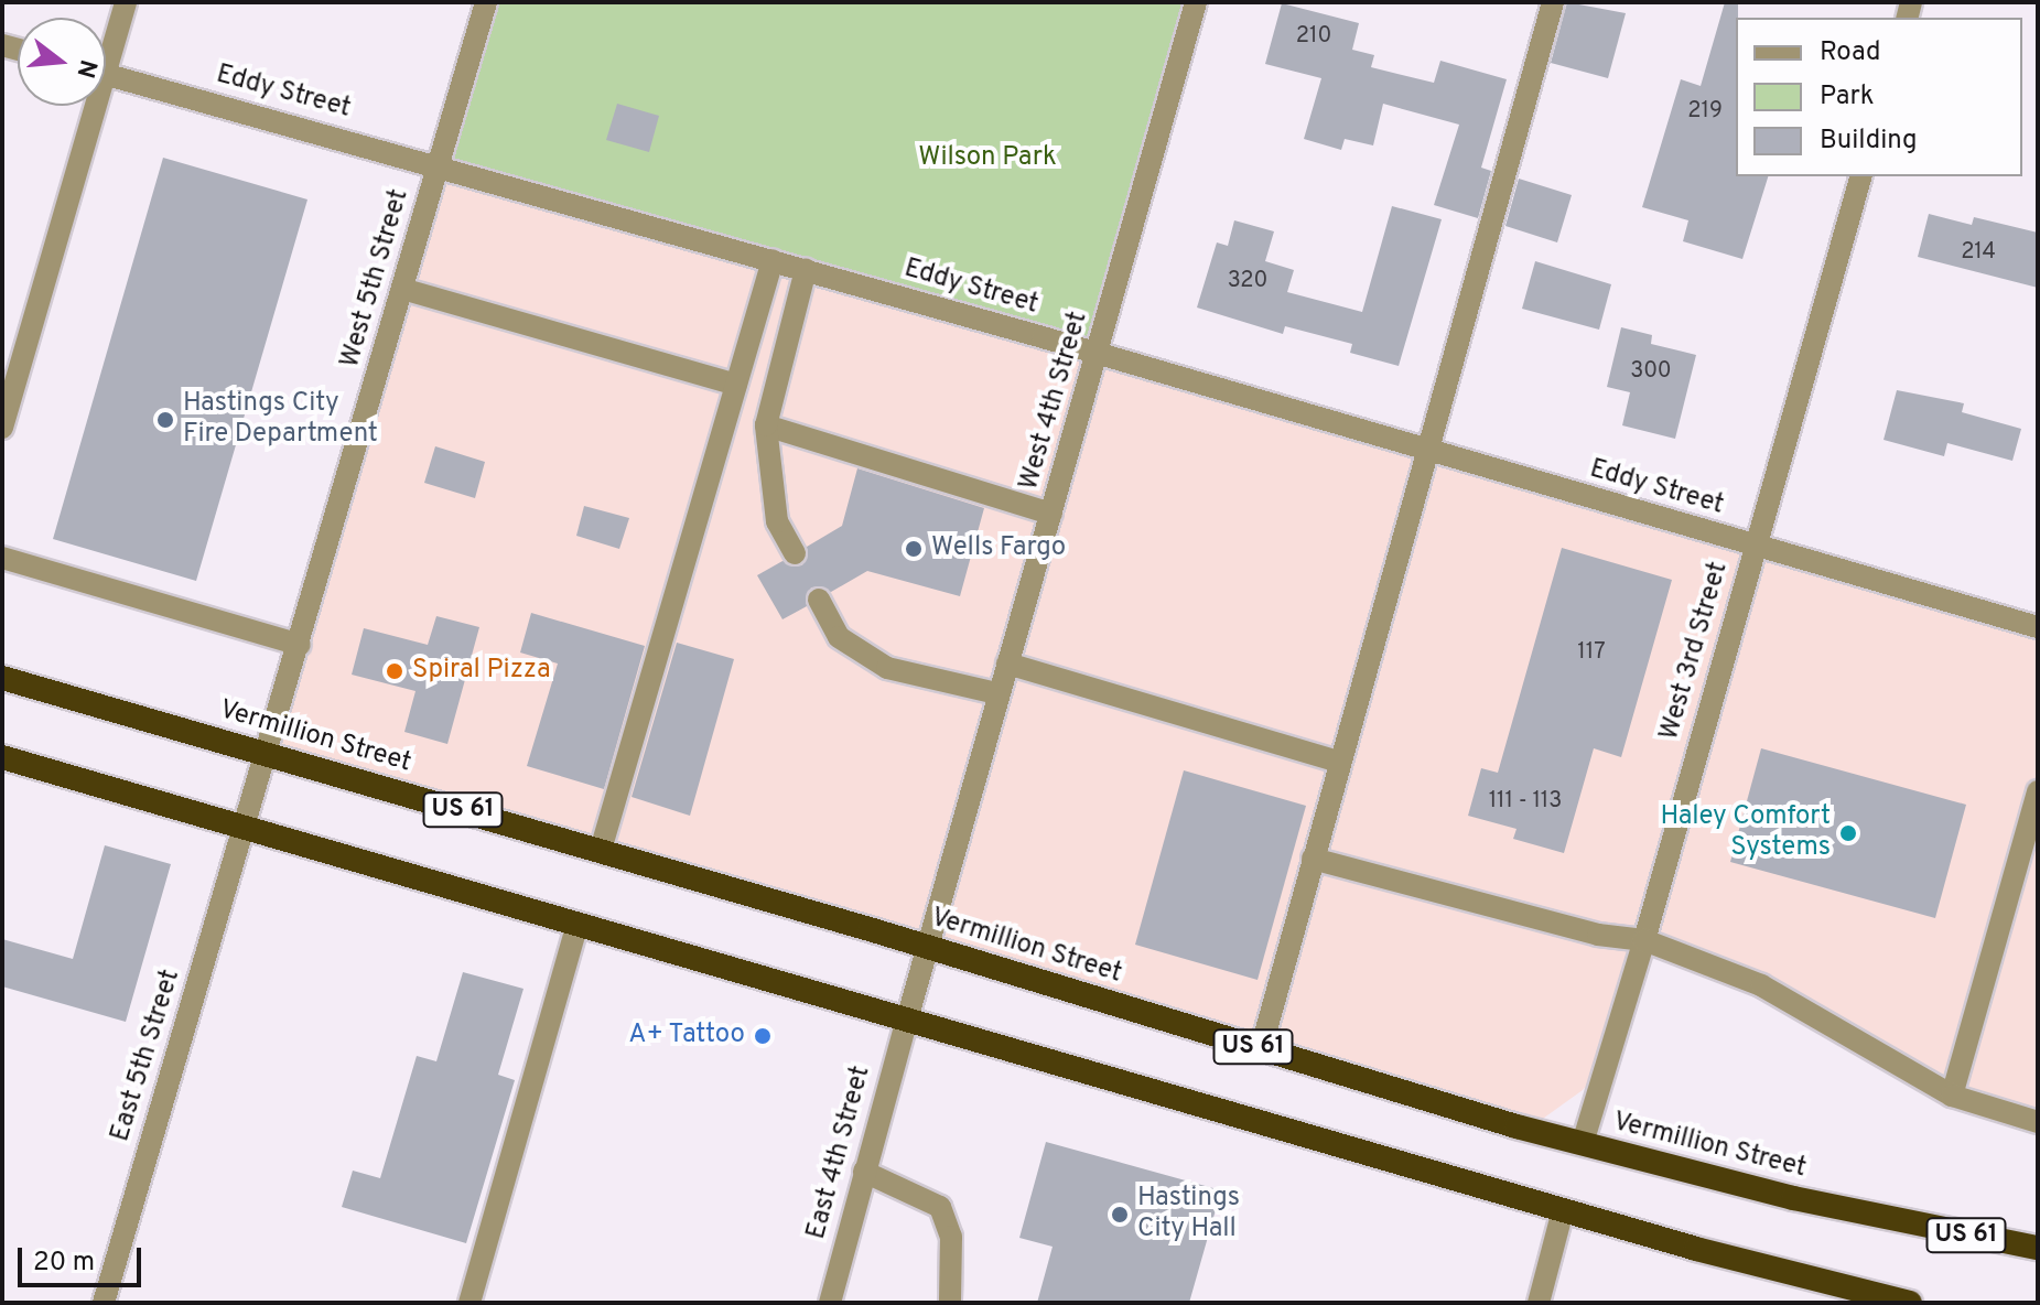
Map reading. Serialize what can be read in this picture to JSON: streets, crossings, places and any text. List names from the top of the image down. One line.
{"streets":{"highway":["Vermillion Street","US 61"],"street":["Eddy Street","West 5th Street","West 4th Street","West 3rd Street","East 5th Street","East 4th Street"]},"crossings":[["Eddy Street","West 5th Street"],["Eddy Street","West 4th Street"],["Eddy Street","West 3rd Street"],["West 5th Street","Vermillion Street"],["West 5th Street","East 5th Street"],["West 4th Street","Vermillion Street"],["West 4th Street","East 4th Street"],["West 3rd Street","Vermillion Street"]],"parks":["Wilson Park"],"places":["Hastings City Fire Department","Wells Fargo","Spiral Pizza","Haley Comfort Systems","A+ Tattoo","Hastings City Hall"],"house_numbers":["210","219","214","320","300","117","111 - 113"],"legend":["Road","Park","Building"],"scale_bar":"20 m","north":"right"}
